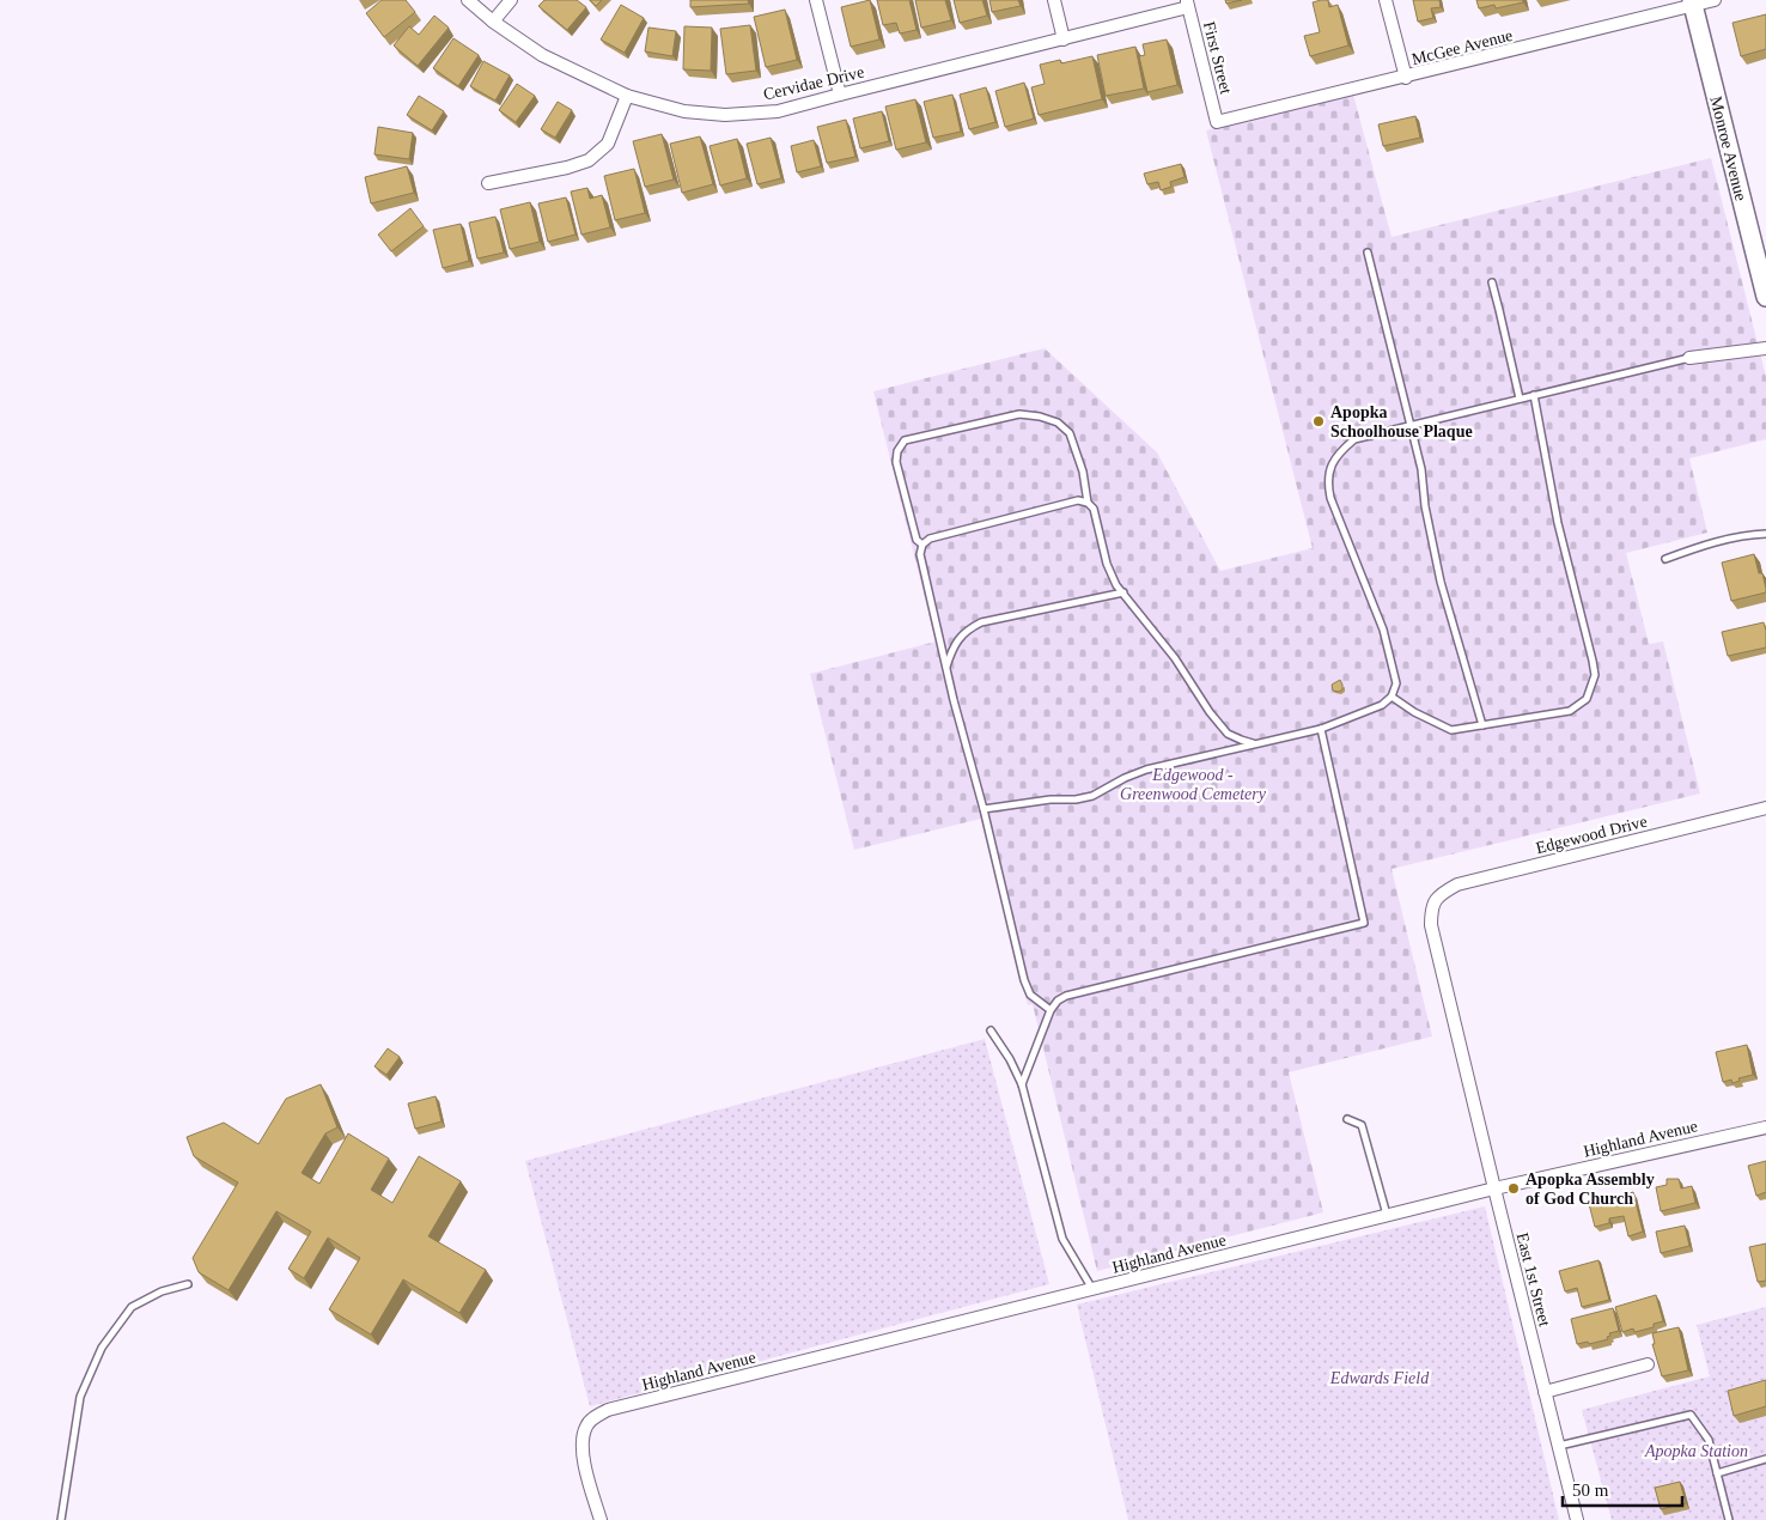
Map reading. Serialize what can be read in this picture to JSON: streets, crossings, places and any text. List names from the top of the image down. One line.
{"streets":{"street":["McGee Avenue","First Street","Cervidae Drive","Monroe Avenue","Edgewood Drive","Highland Avenue","East 1st Street"]},"crossings":[["McGee Avenue","First Street"],["McGee Avenue","Monroe Avenue"],["First Street","Cervidae Drive"],["Edgewood Drive","East 1st Street"],["Highland Avenue","East 1st Street"]],"parks":["Edgewood - Greenwood Cemetery","Edwards Field","Apopka Station"],"places":["Apopka Schoolhouse Plaque","Apopka Assembly of God Church"],"scale_bar":"50 m"}
